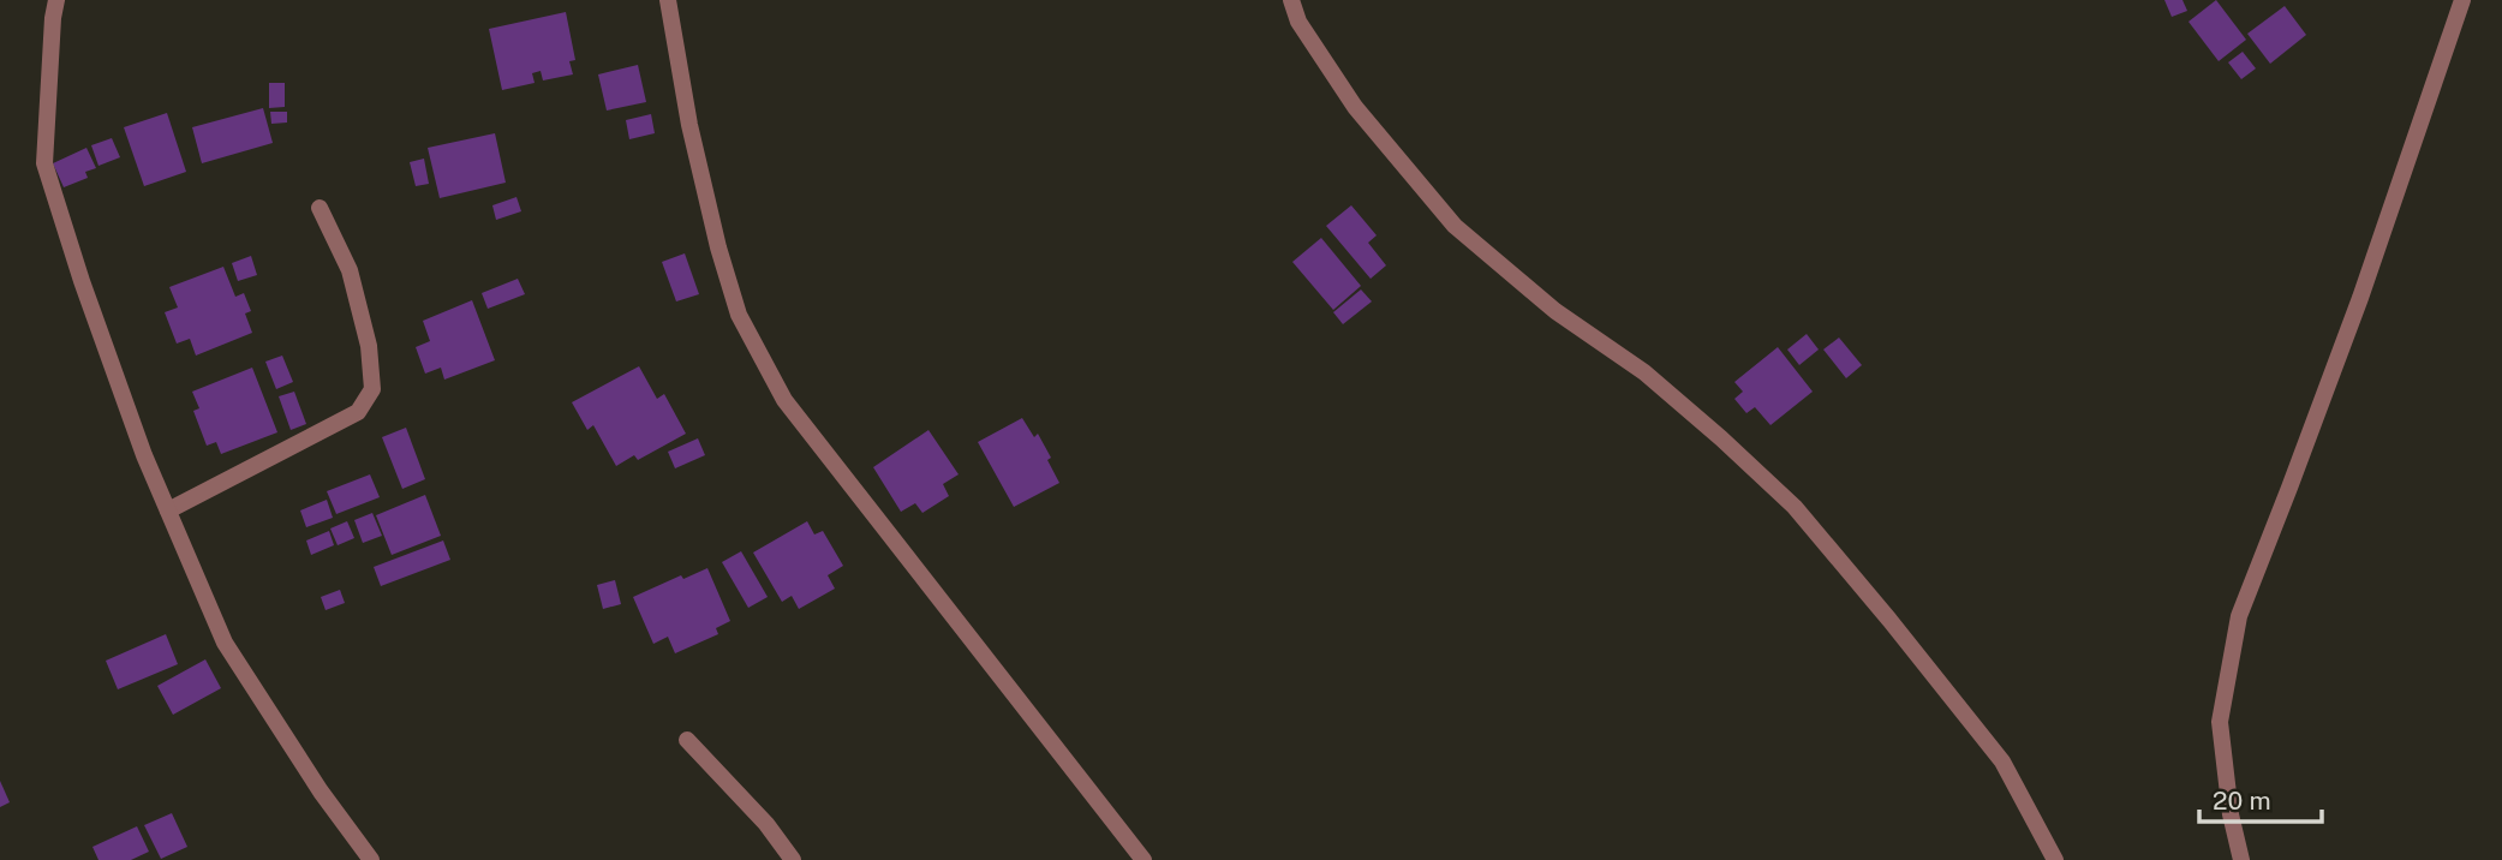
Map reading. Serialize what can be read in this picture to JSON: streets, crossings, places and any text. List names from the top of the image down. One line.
{"scale_bar":"20 m"}
